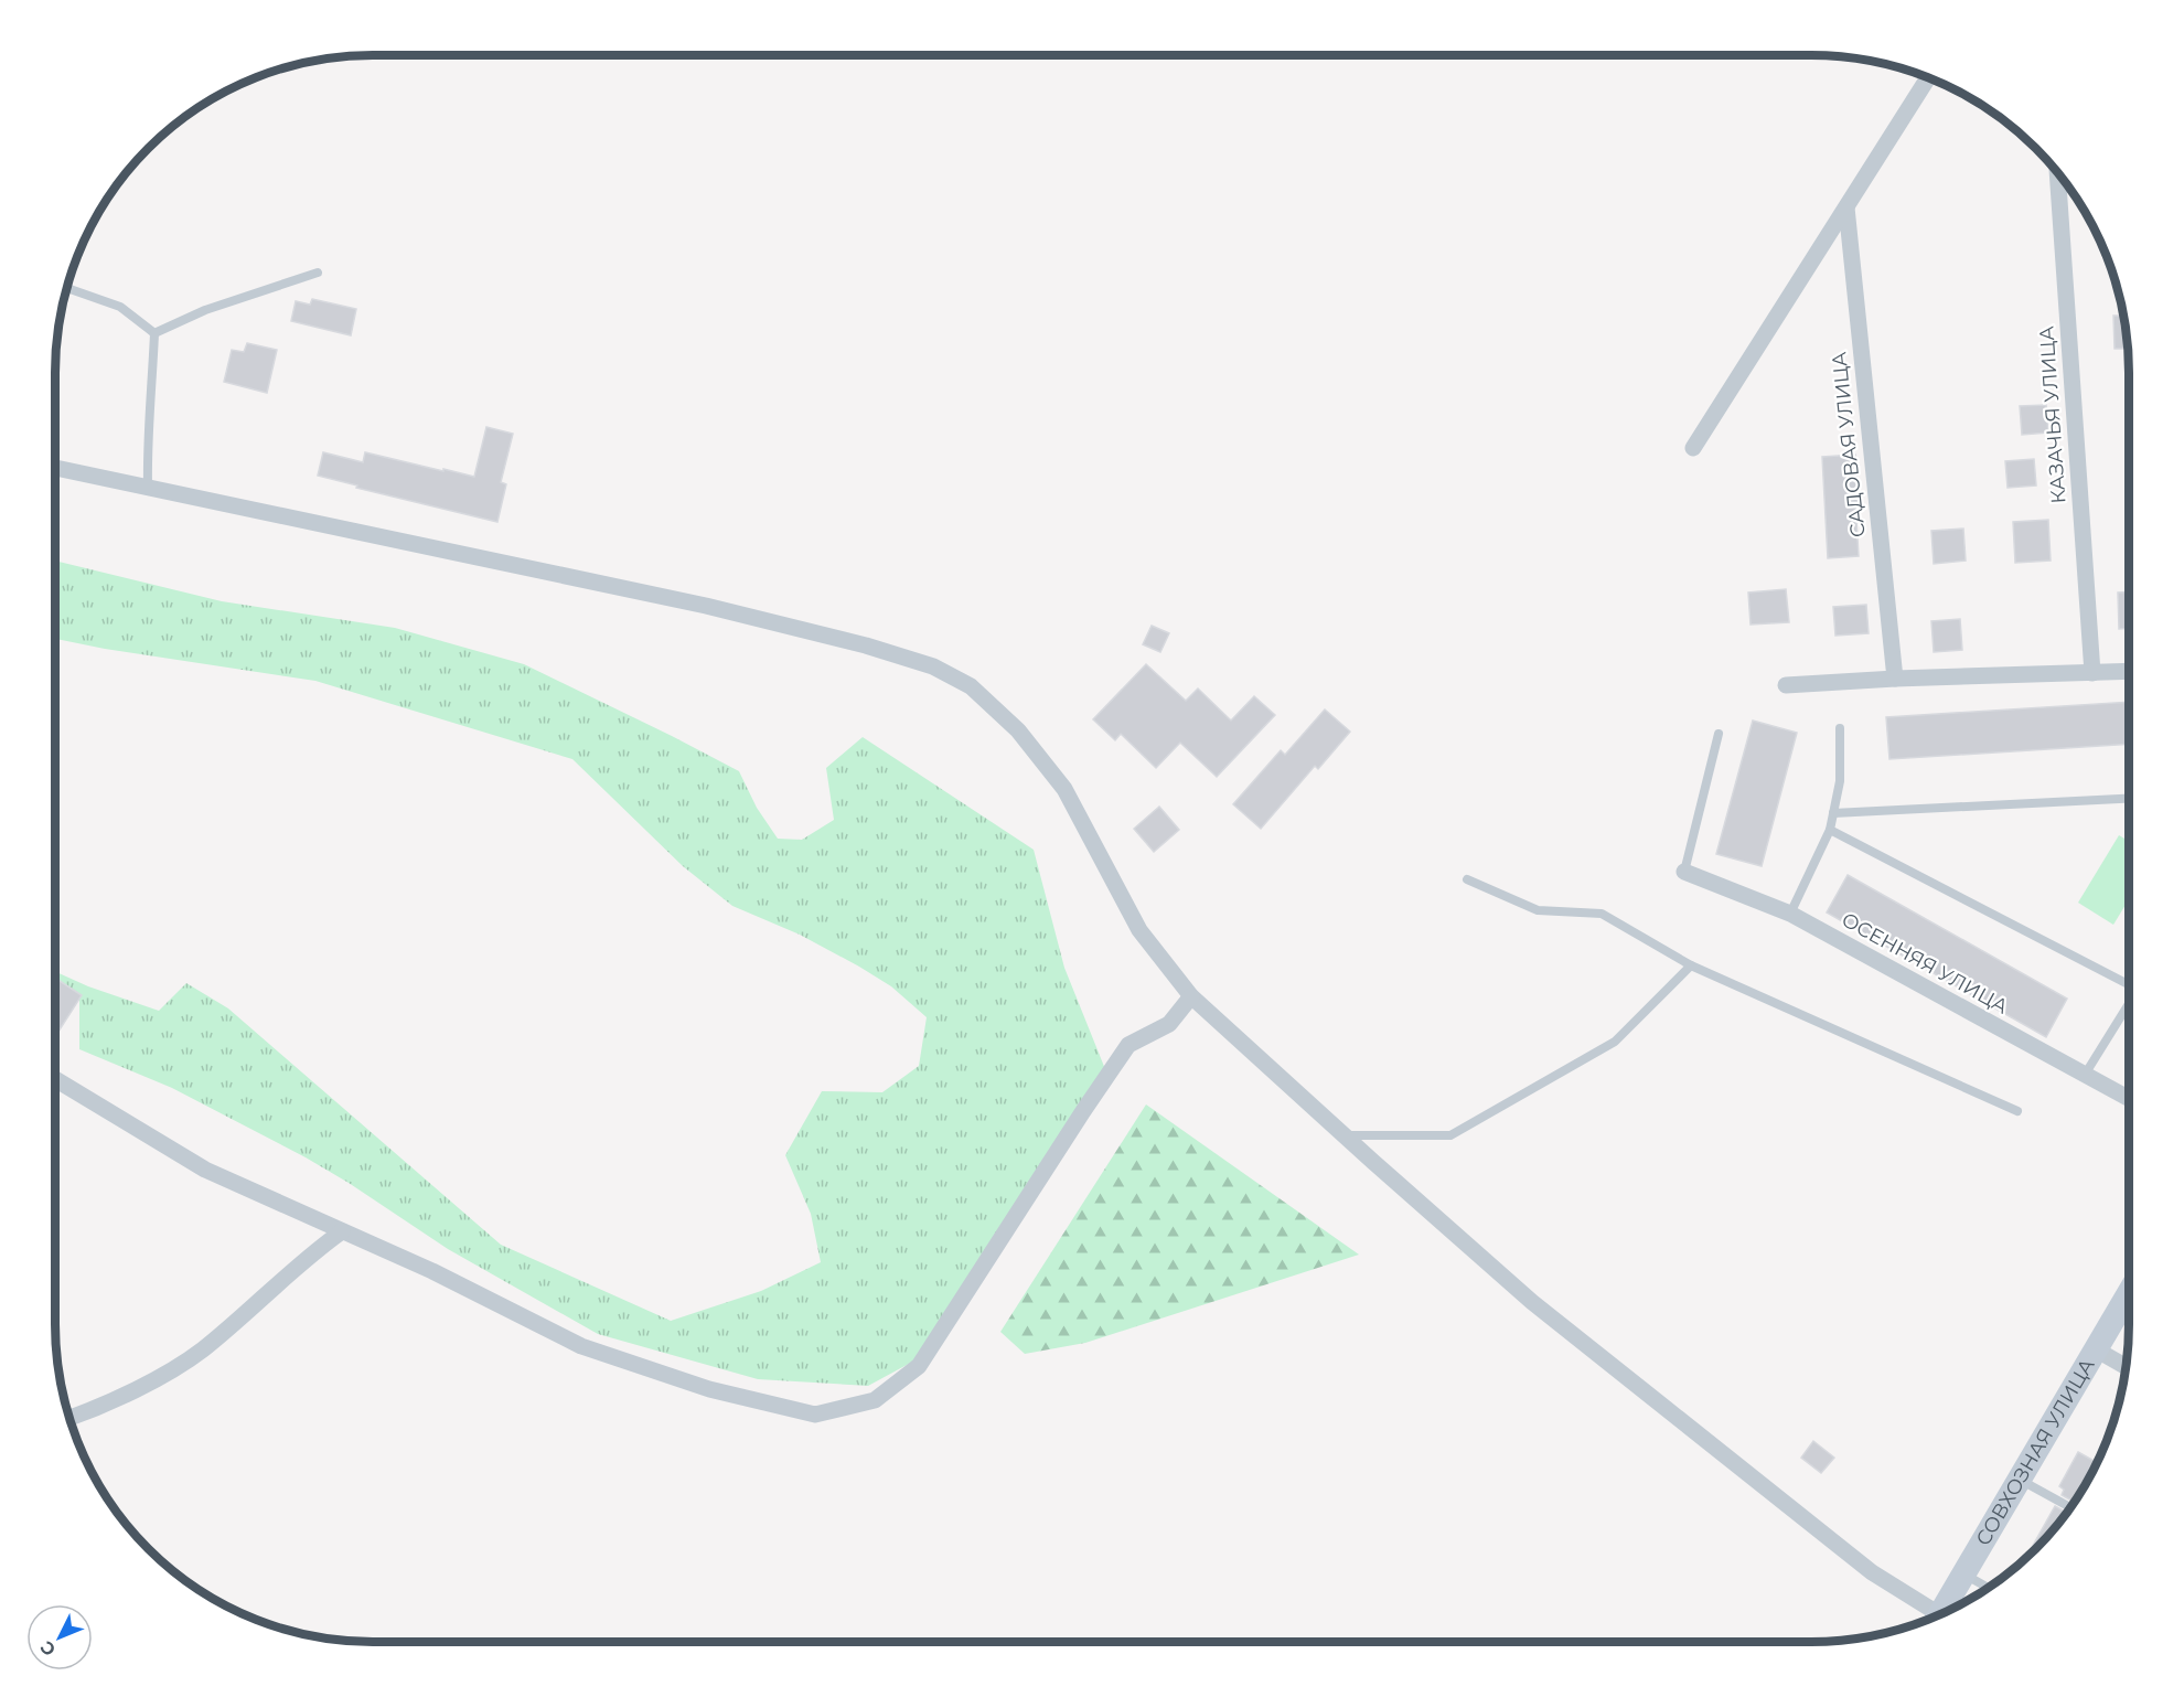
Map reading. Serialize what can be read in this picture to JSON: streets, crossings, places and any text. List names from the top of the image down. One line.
{"streets":{"main road":["СОВХОЗНАЯ УЛИЦА"],"street":["КАЗАЧЬЯ УЛИЦА","САДОВАЯ УЛИЦА","ОСЕННЯЯ УЛИЦА"]},"north":"bottom left"}
